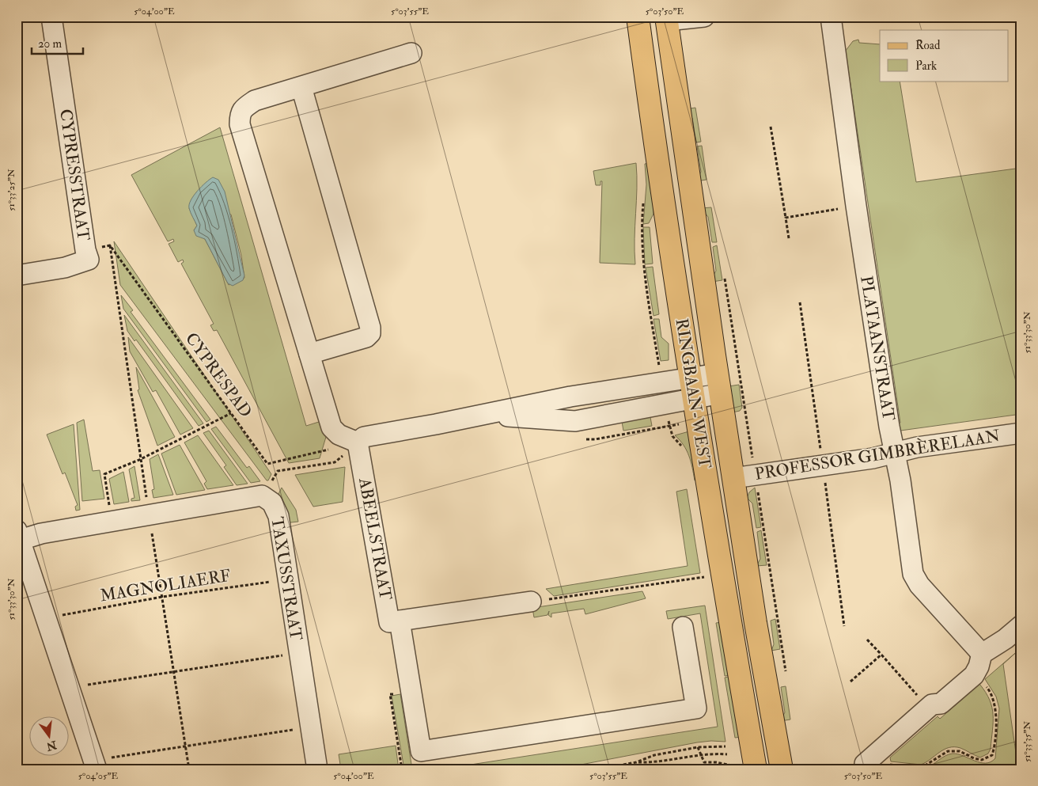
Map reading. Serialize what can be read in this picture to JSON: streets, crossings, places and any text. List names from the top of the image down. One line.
{"streets":{"main road":["RINGBAAN-WEST"],"street":["CYPRESSTRAAT","PLATAANSTRAAT","PROFESSOR GIMBRÈRELAAN","ABEELSTRAAT","TAXUSSTRAAT"],"path":["CYPRESPAD","MAGNOLIAERF"]},"crossings":[["PLATAANSTRAAT","PROFESSOR GIMBRÈRELAAN"],["CYPRESPAD","ABEELSTRAAT"],["RINGBAAN-WEST","PROFESSOR GIMBRÈRELAAN"],["TAXUSSTRAAT","MAGNOLIAERF"]],"legend":["Road","Park"],"scale_bar":"20 m","north":"bottom","coordinates":["5°04'00\"E","5°03'55\"E","5°03'50\"E","51°33'25\"N","51°33'30\"N","51°33'35\"N","5°04'05\"E"]}
